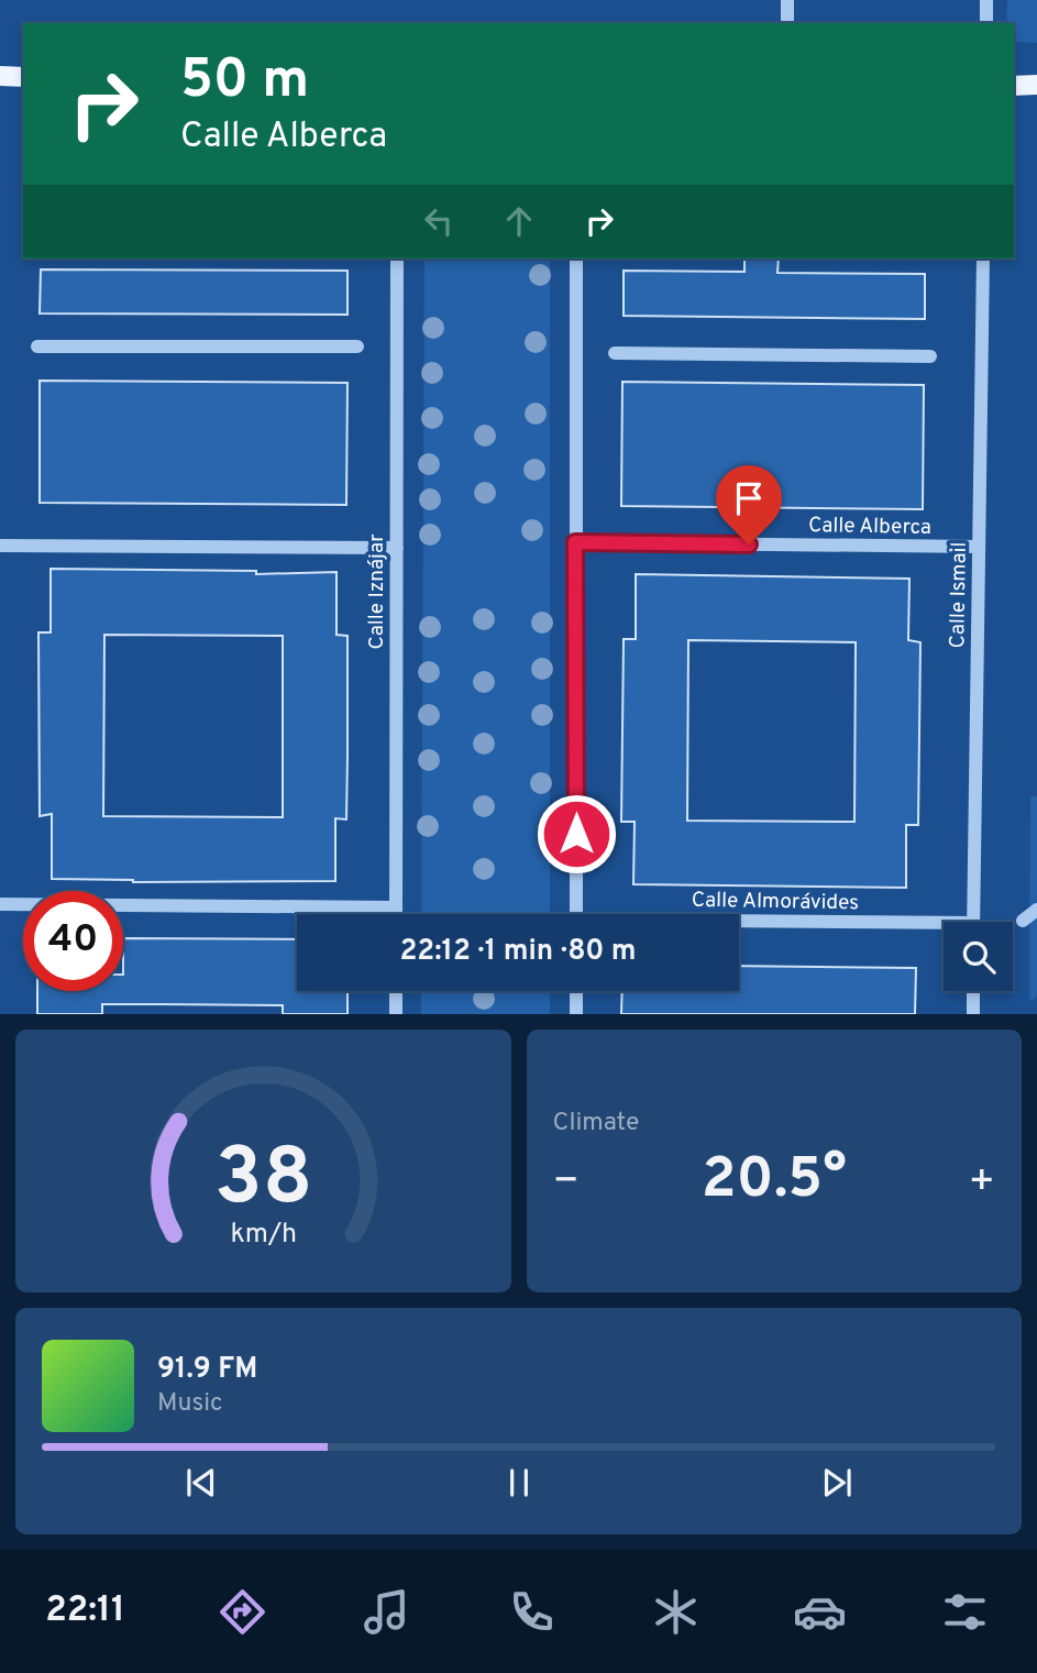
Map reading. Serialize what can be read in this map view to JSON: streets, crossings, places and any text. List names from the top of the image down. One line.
{"streets":{"street":["Calle Alberca","Calle Iznájar","Calle Ismail","Calle Almorávides"]},"crossings":[["Calle Alberca","Calle Ismail"]],"page":{"turn":["50 m","Calle Alberca"],"limit":"40","trip":"22:12 · 1 min · 80 m","tile":"Climate","heat":["−","20.5°","+"],"song":["91.9 FM","Music"],"tabs":"22:11","gauge":["38","km/h"]}}
